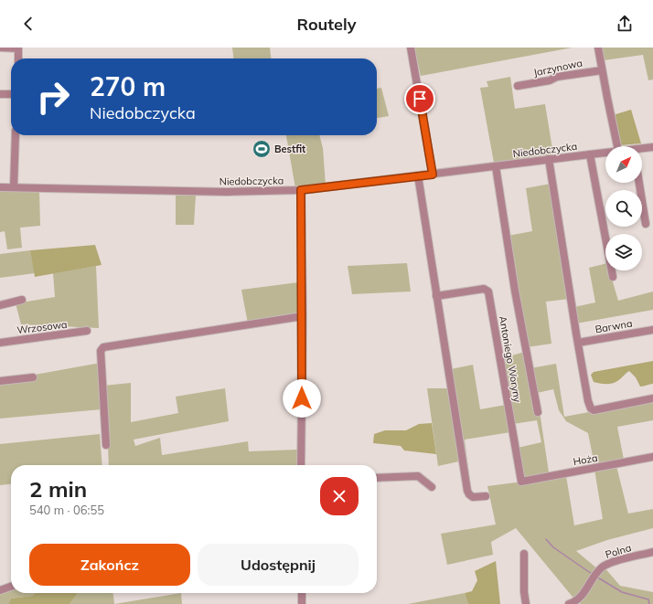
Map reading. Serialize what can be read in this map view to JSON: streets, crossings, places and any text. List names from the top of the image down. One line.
{"streets":{"street":["Jarzynowa","Niedobczycka","Barwna","Wrzosowa","Antoniego Woryny","Hoża","Polna"]},"crossings":[["Antoniego Woryny","Hoża"]],"places":{"sports":["Bestfit"]},"north":"top right","page":{"header":"Routely","turn":["270 m","Niedobczycka"],"heading":["2 min","540 m · 06:55"],"buttons":["Zakończ","Udostępnij"]}}
